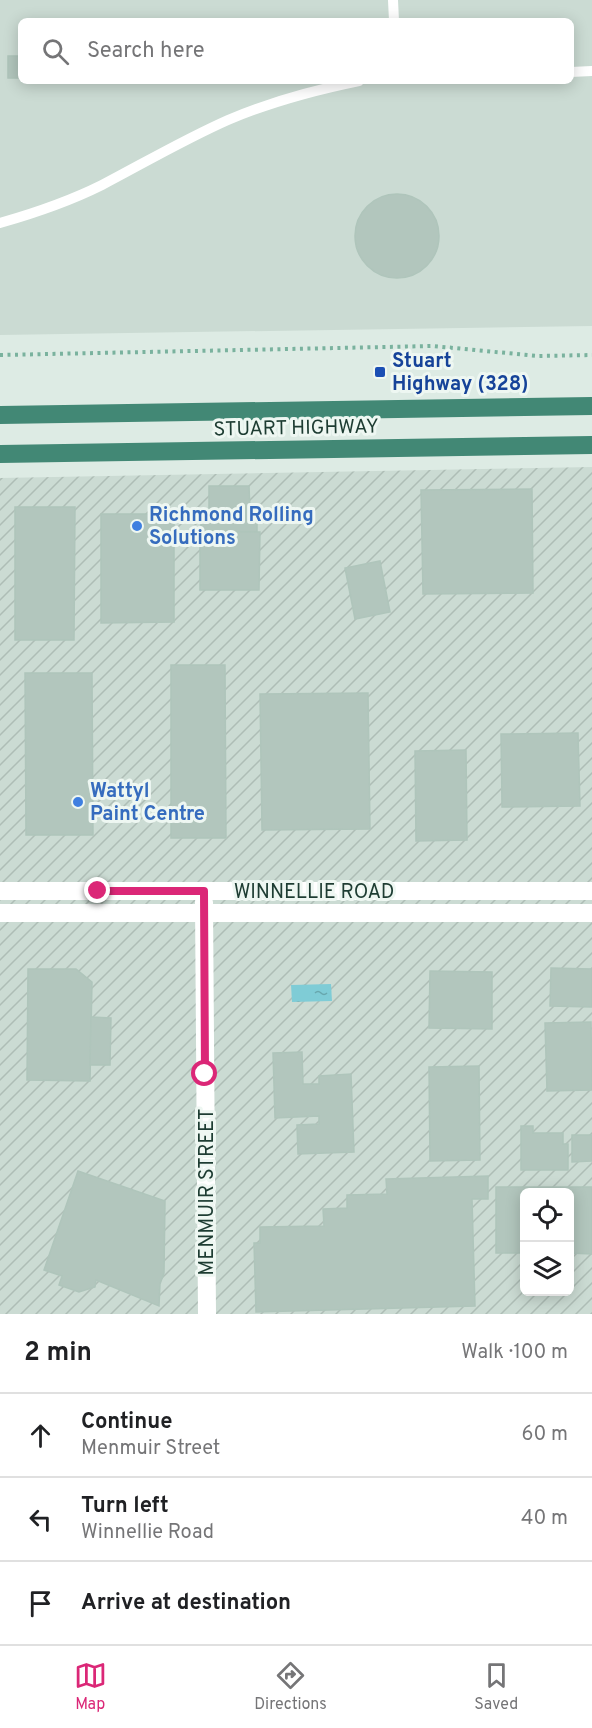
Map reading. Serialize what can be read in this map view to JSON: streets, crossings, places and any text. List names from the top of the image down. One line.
{"streets":{"highway":["STUART HIGHWAY"],"street":["WINNELLIE ROAD","MENMUIR STREET"]},"crossings":[["WINNELLIE ROAD","MENMUIR STREET"]],"places":{"transit":["Stuart Highway (328)"],"other":["Richmond Rolling Solutions","Wattyl Paint Centre"]},"page":{"search":"Search here","heading":["2 min","Walk · 100 m"],"list":[["Continue","Menmuir Street","60 m"],["Turn left","Winnellie Road","40 m"],"Arrive at destination"],"nav":["Map","Directions","Saved"]}}
